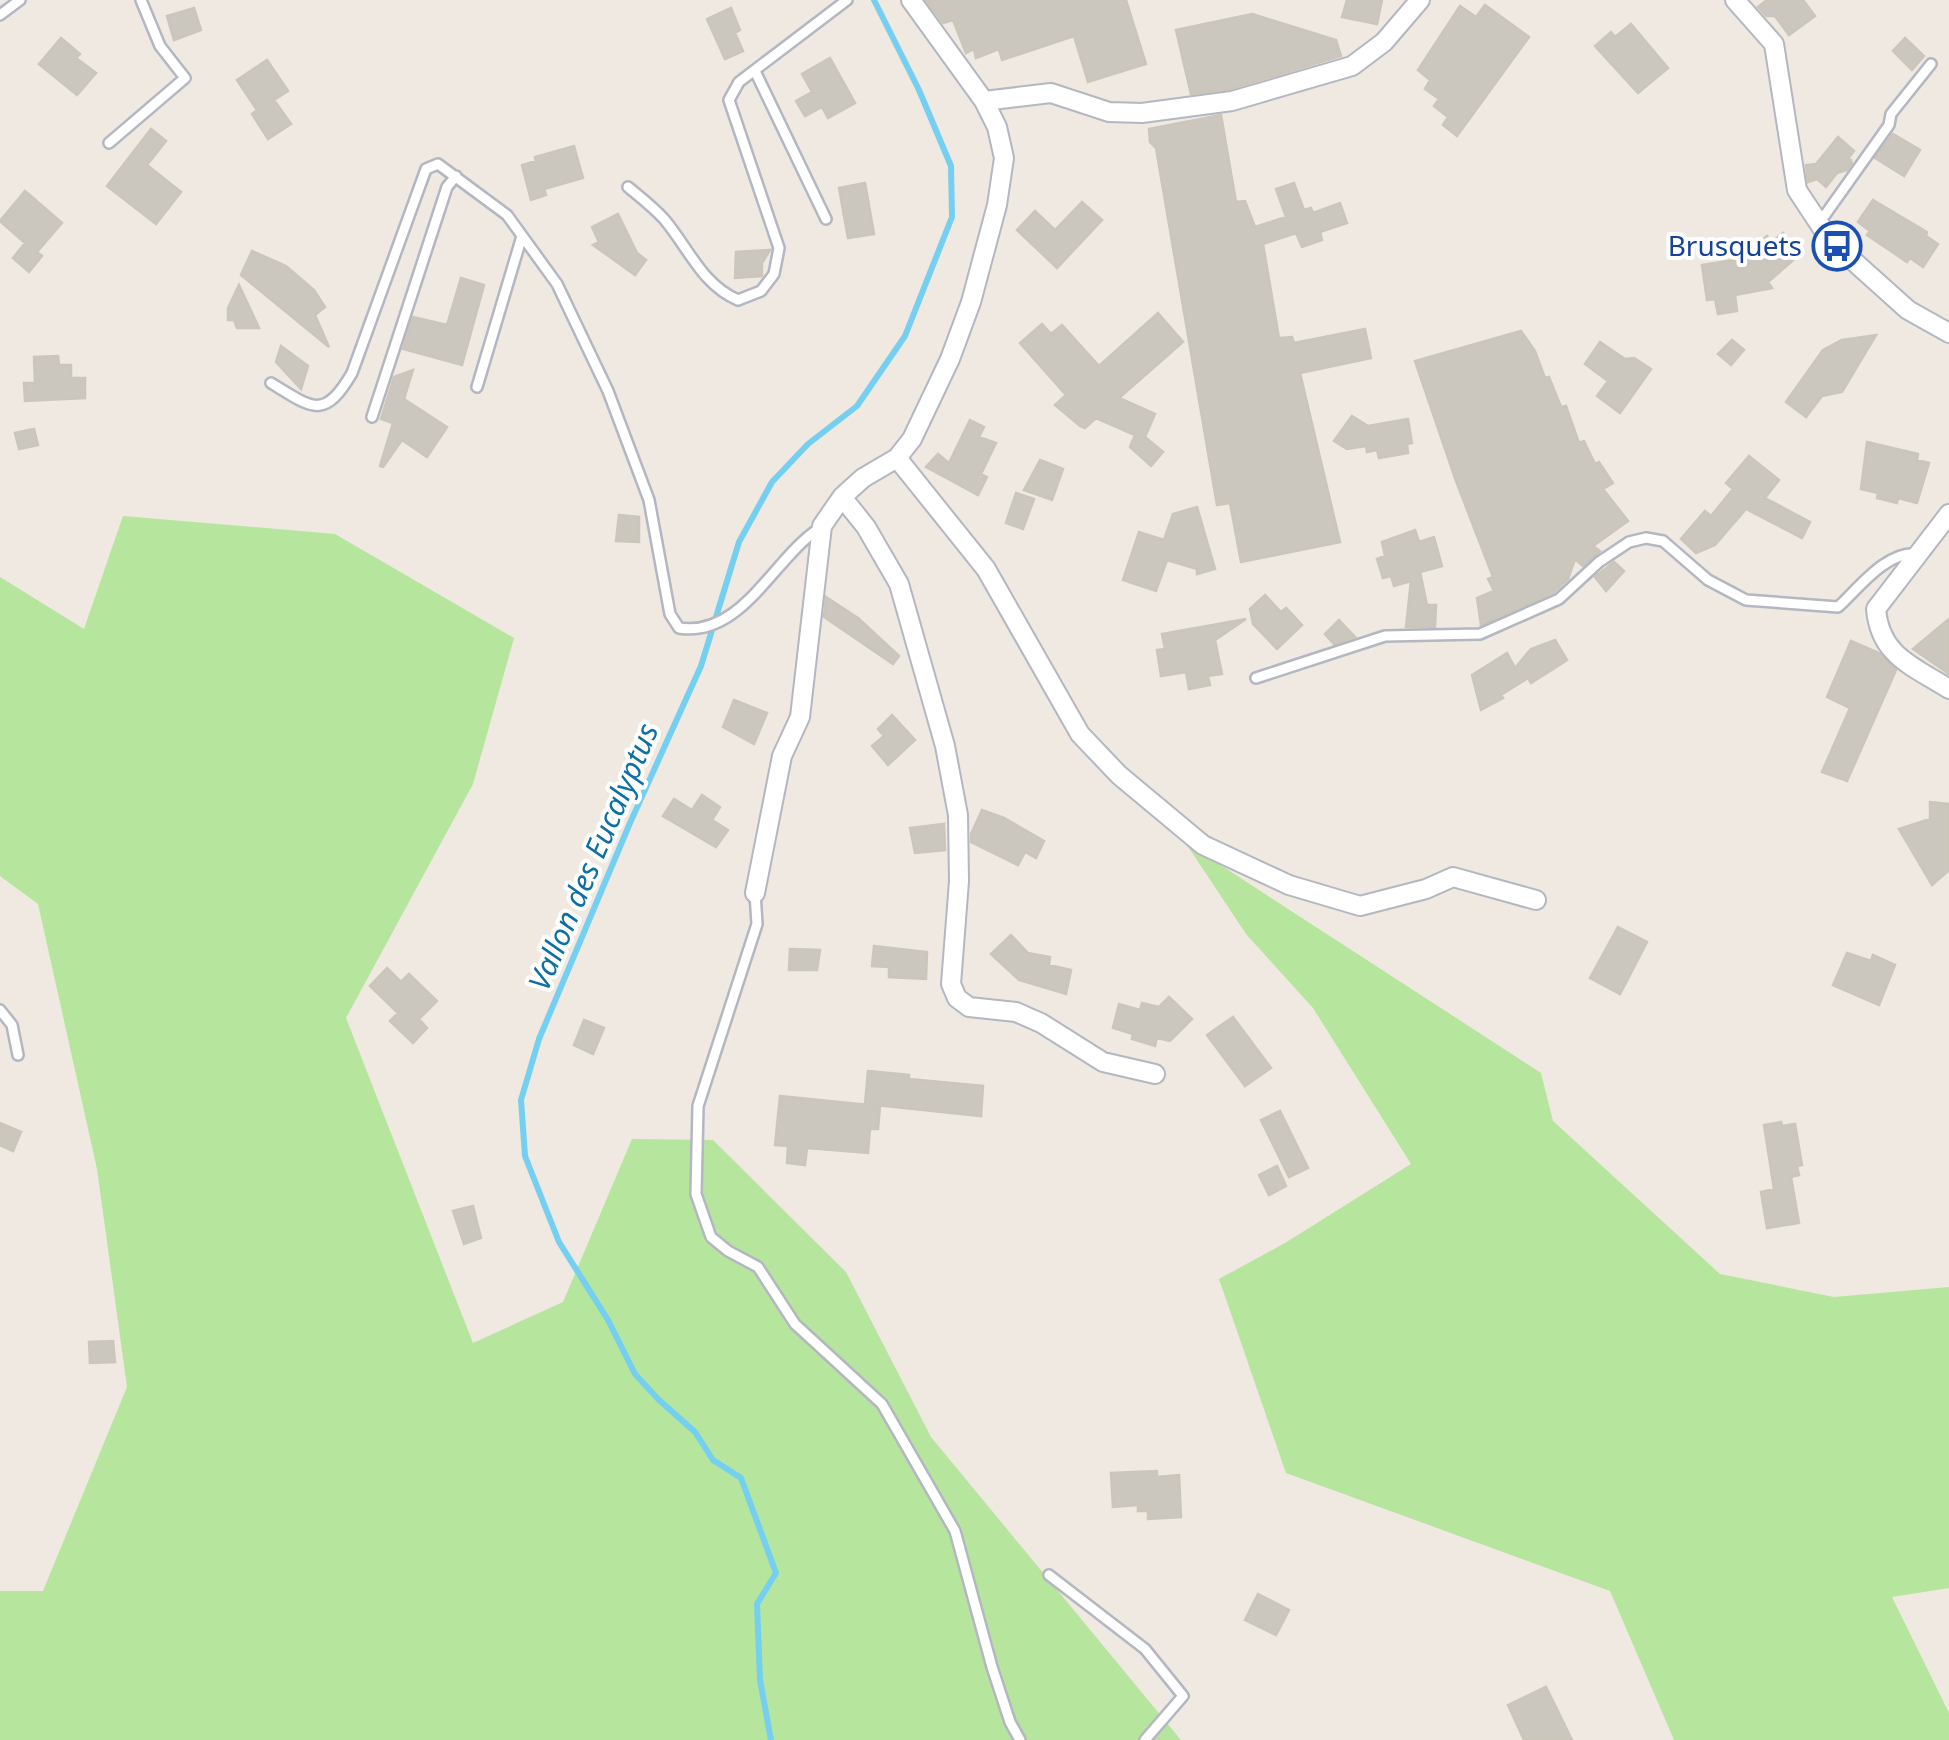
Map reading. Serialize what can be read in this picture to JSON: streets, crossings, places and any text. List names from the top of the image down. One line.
{"water":["Vallon des Eucalyptus"],"places":{"bus stop":["Brusquets"]}}
